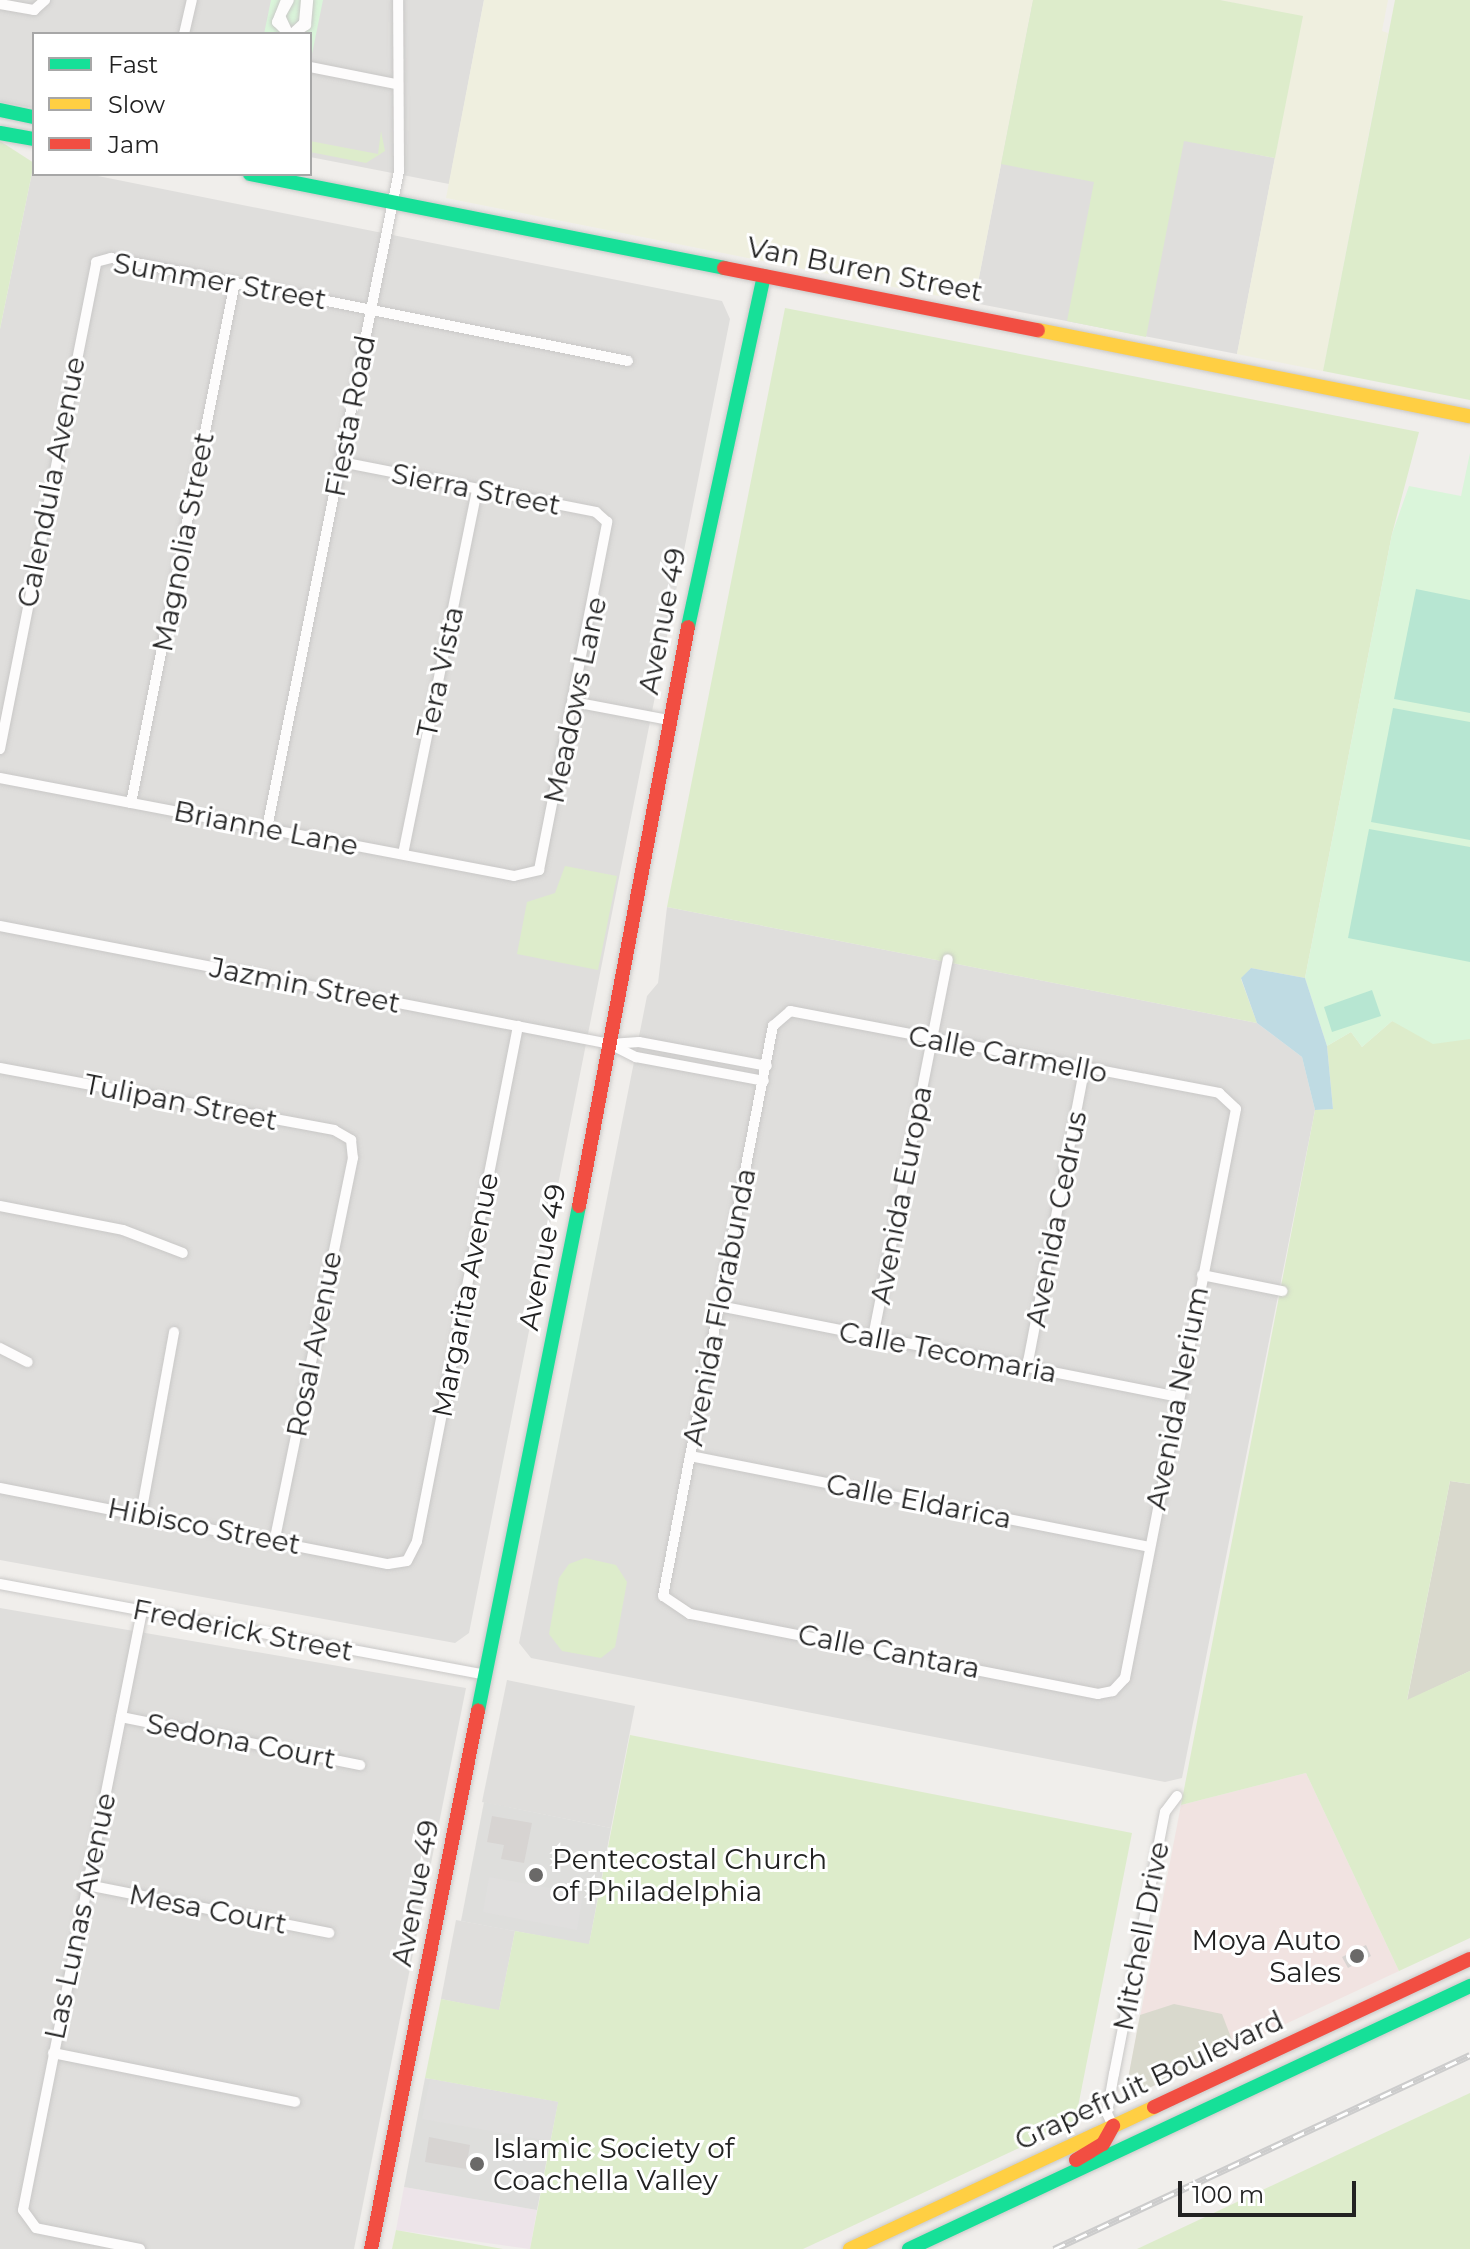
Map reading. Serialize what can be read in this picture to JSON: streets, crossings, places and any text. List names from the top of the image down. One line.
{"streets":{"street":["Van Buren Street","Summer Street","Fiesta Road","Calendula Avenue","Sierra Street","Magnolia Street","Avenue 49","Tera Vista","Meadows Lane","Brianne Lane","Jazmin Street","Calle Carmello","Tulipan Street","Avenida Europa","Avenida Cedrus","Margarita Avenue","Avenida Florabunda","Rosal Avenue","Calle Tecomaria","Avenida Nerium","Calle Eldarica","Hibisco Street","Frederick Street","Calle Cantara","Sedona Court","Mesa Court","Las Lunas Avenue","Mitchell Drive","Grapefruit Boulevard"]},"crossings":[["Van Buren Street","Fiesta Road"],["Van Buren Street","Avenue 49"],["Summer Street","Fiesta Road"],["Summer Street","Calendula Avenue"],["Summer Street","Magnolia Street"],["Fiesta Road","Sierra Street"],["Fiesta Road","Brianne Lane"],["Sierra Street","Tera Vista"],["Sierra Street","Meadows Lane"],["Magnolia Street","Brianne Lane"],["Avenue 49","Jazmin Street"],["Avenue 49","Frederick Street"],["Tera Vista","Brianne Lane"],["Meadows Lane","Brianne Lane"],["Jazmin Street","Margarita Avenue"],["Calle Carmello","Avenida Europa"],["Calle Carmello","Avenida Cedrus"],["Calle Carmello","Avenida Florabunda"],["Calle Carmello","Avenida Nerium"],["Tulipan Street","Rosal Avenue"],["Avenida Europa","Calle Tecomaria"],["Avenida Cedrus","Calle Tecomaria"],["Margarita Avenue","Hibisco Street"],["Avenida Florabunda","Calle Tecomaria"],["Avenida Florabunda","Calle Eldarica"],["Avenida Florabunda","Calle Cantara"],["Rosal Avenue","Hibisco Street"],["Calle Tecomaria","Avenida Nerium"],["Avenida Nerium","Calle Eldarica"],["Avenida Nerium","Calle Cantara"],["Frederick Street","Las Lunas Avenue"],["Sedona Court","Las Lunas Avenue"],["Mesa Court","Las Lunas Avenue"],["Mitchell Drive","Grapefruit Boulevard"]],"places":["Pentecostal Church of Philadelphia","Moya Auto Sales","Islamic Society of Coachella Valley"],"legend":["Fast","Slow","Jam"],"scale_bar":"100 m"}
